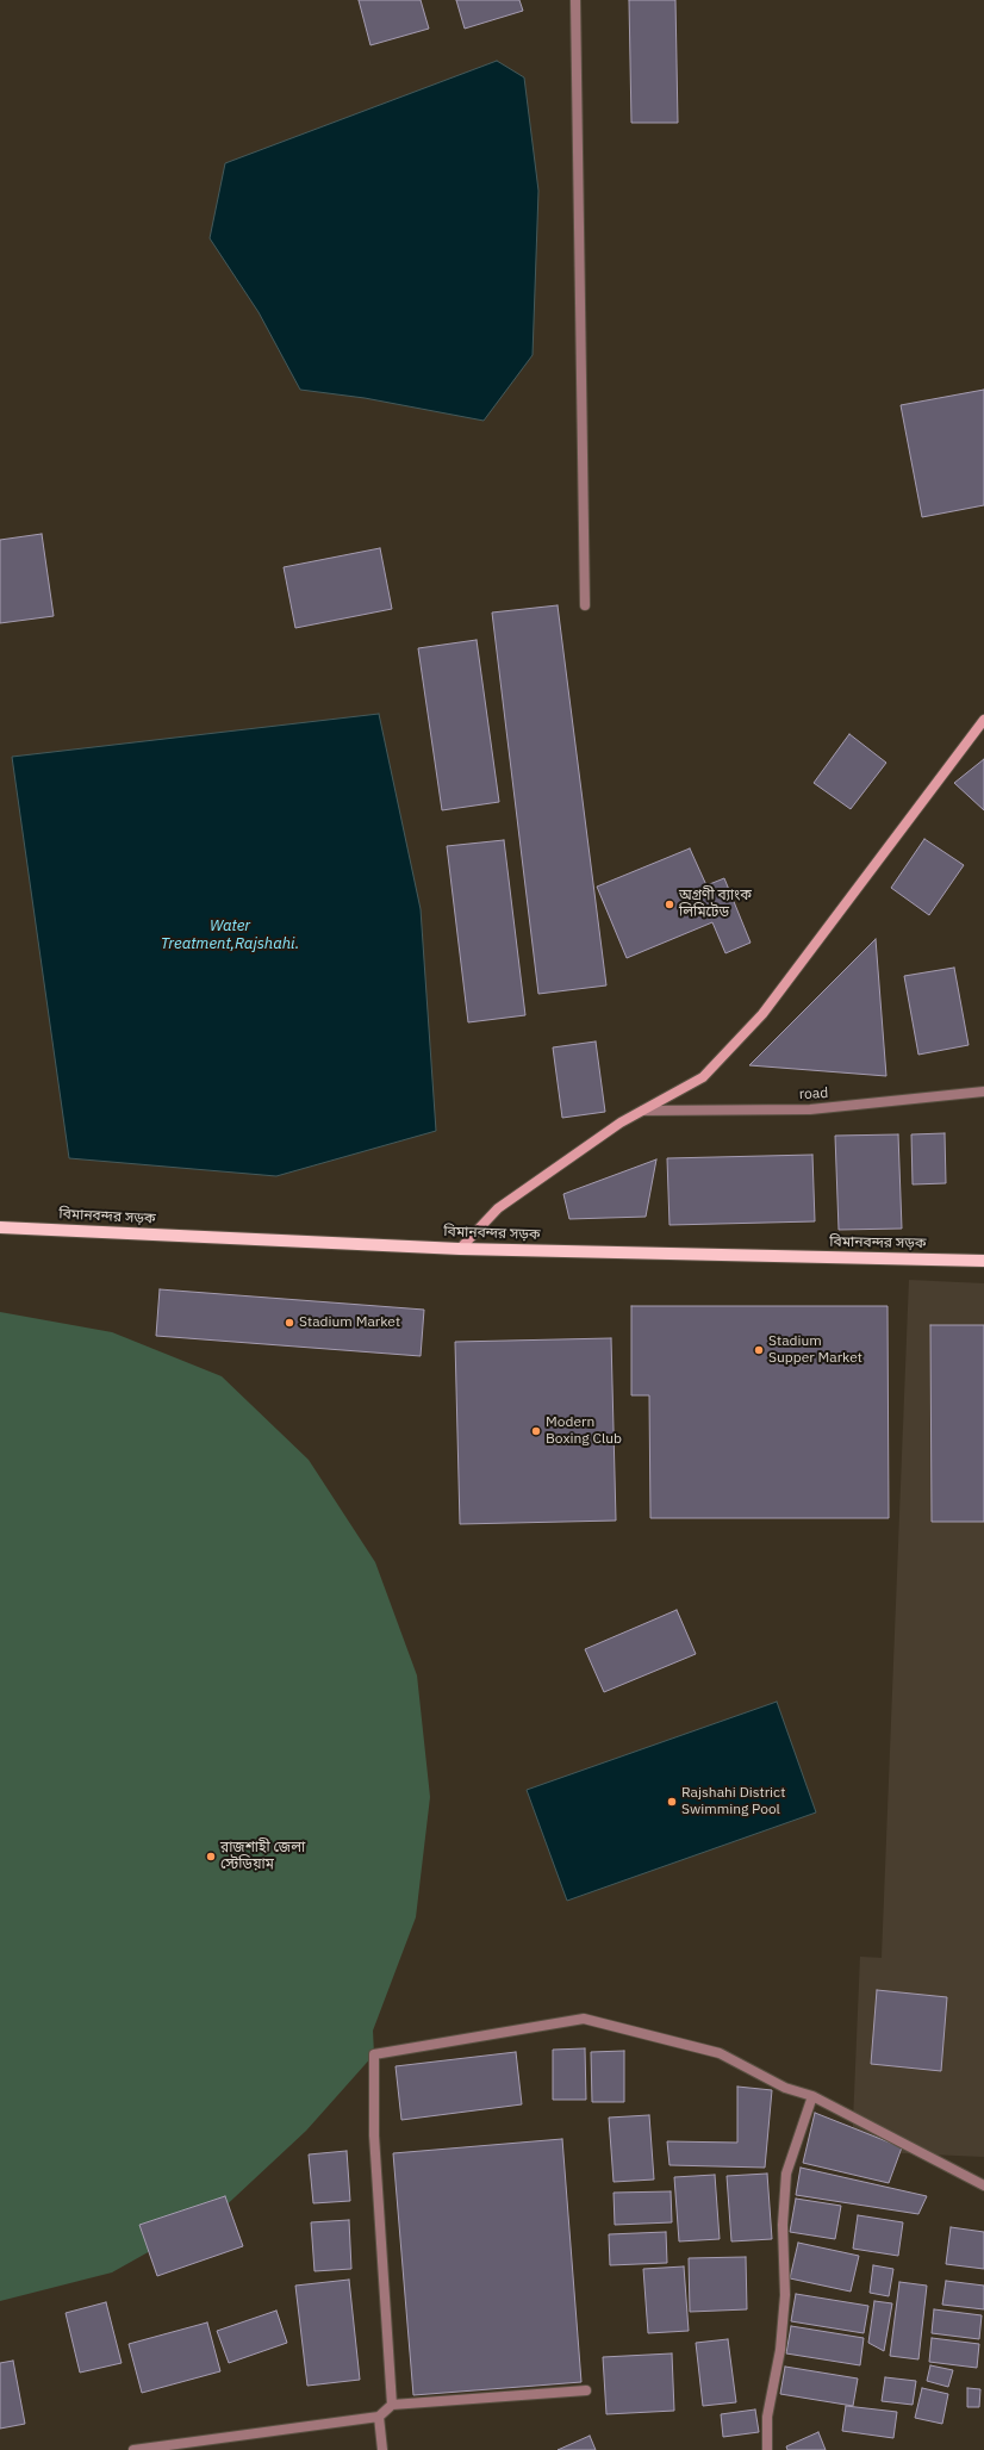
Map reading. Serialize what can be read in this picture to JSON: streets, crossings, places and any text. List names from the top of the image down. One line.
{"streets":{"main road":["বিমানবন্দর সড়ক"],"street":["road"]},"water":["Water Treatment,Rajshahi."],"places":["অগ্রণী ব্যাংক লিমিটেড","Stadium Market","Stadium Supper Market","Modern Boxing Club","Rajshahi District Swimming Pool","রাজশাহী জেলা স্টেডিয়াম"]}
